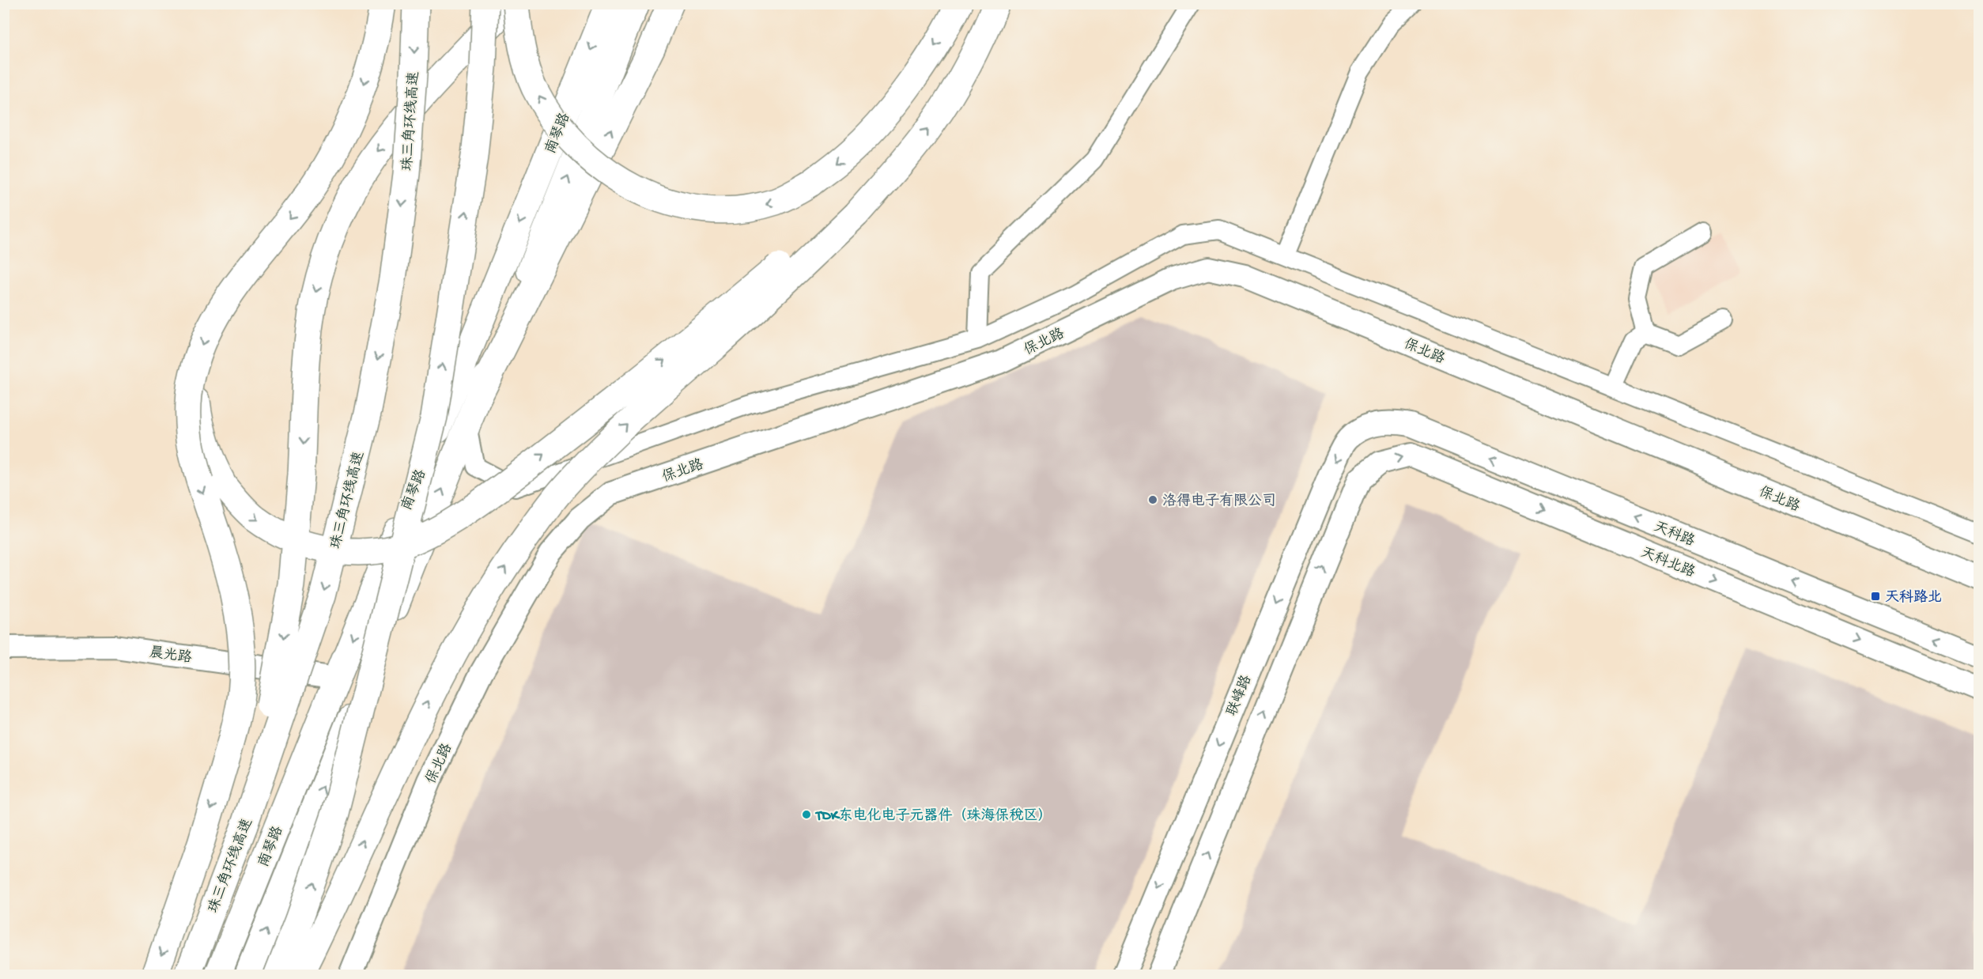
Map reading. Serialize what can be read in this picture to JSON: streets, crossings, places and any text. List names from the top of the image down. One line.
{"streets":{"main road":["珠三角环线高速","南琴路"],"street":["保北路","天科路","天科北路","晨光路","联峰路"]},"crossings":[["南琴路","晨光路"],["天科路","联峰路"]],"one_way":["联峰路"],"places":{"other":["洛得电子有限公司","TDK东电化电子元器件（珠海保税区）"],"transit":["天科路北"]}}
